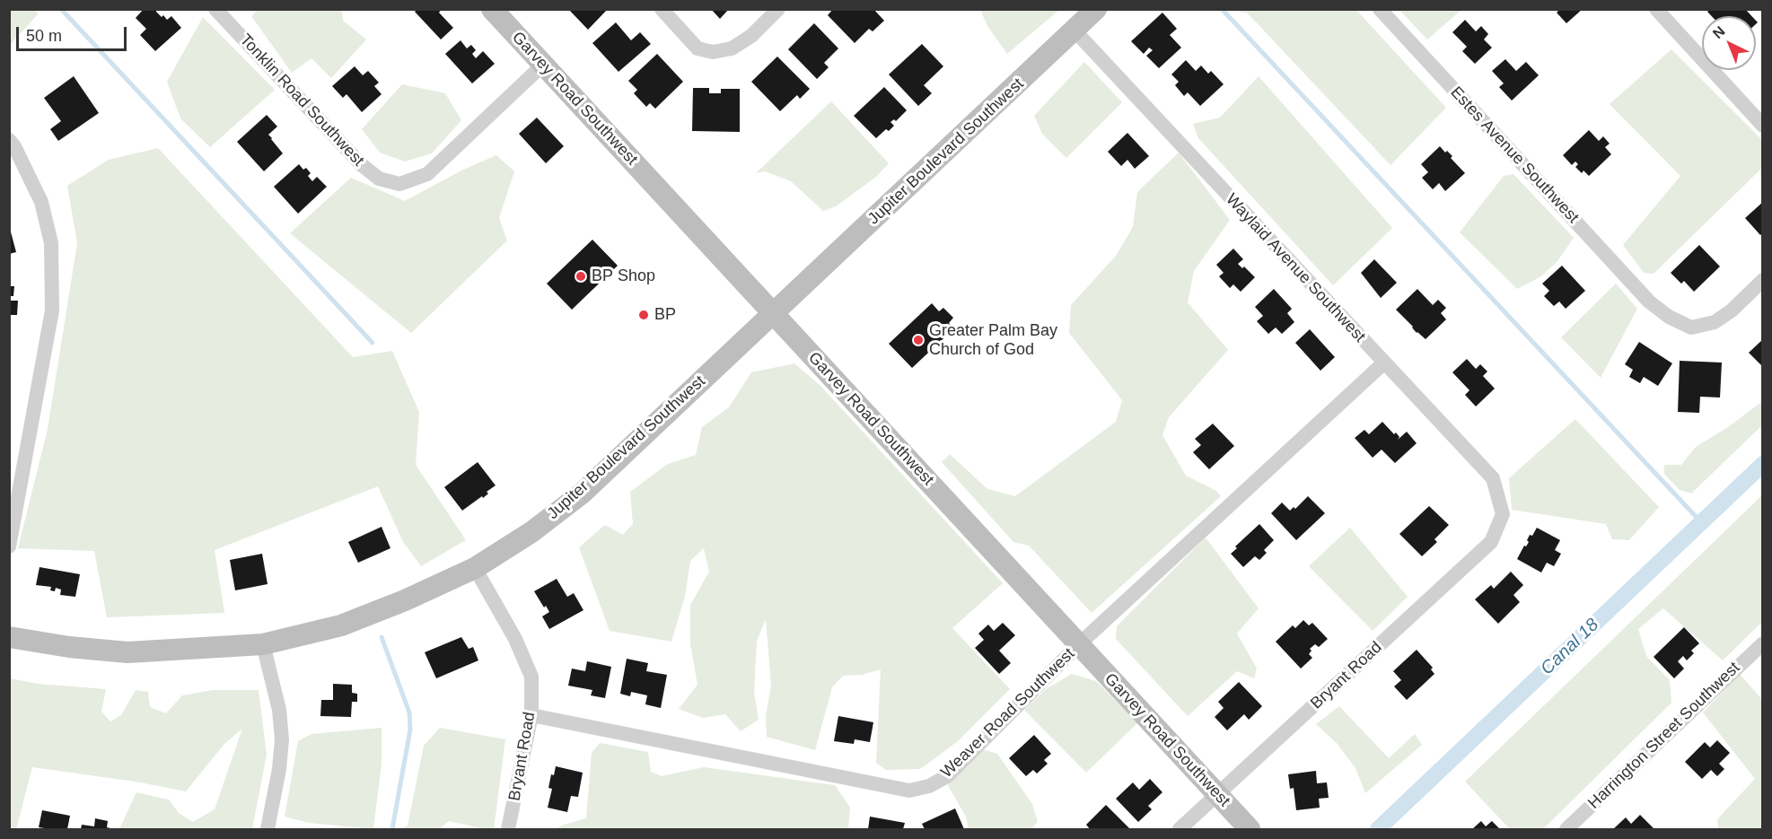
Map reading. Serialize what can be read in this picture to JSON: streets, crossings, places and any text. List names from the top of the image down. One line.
{"streets":{"street":["Garvey Road Southwest","Tonklin Road Southwest","Jupiter Boulevard Southwest","Estes Avenue Southwest","Waylaid Avenue Southwest","Bryant Road","Weaver Road Southwest","Harrington Street Southwest"]},"crossings":[["Garvey Road Southwest","Tonklin Road Southwest"],["Garvey Road Southwest","Jupiter Boulevard Southwest"],["Garvey Road Southwest","Bryant Road"],["Garvey Road Southwest","Weaver Road Southwest"],["Jupiter Boulevard Southwest","Waylaid Avenue Southwest"],["Jupiter Boulevard Southwest","Bryant Road"],["Waylaid Avenue Southwest","Bryant Road"],["Waylaid Avenue Southwest","Weaver Road Southwest"],["Bryant Road","Weaver Road Southwest"]],"water":["Canal 18"],"places":["BP Shop","BP","Greater Palm Bay Church of God"],"scale_bar":"50 m","north":"top left"}
